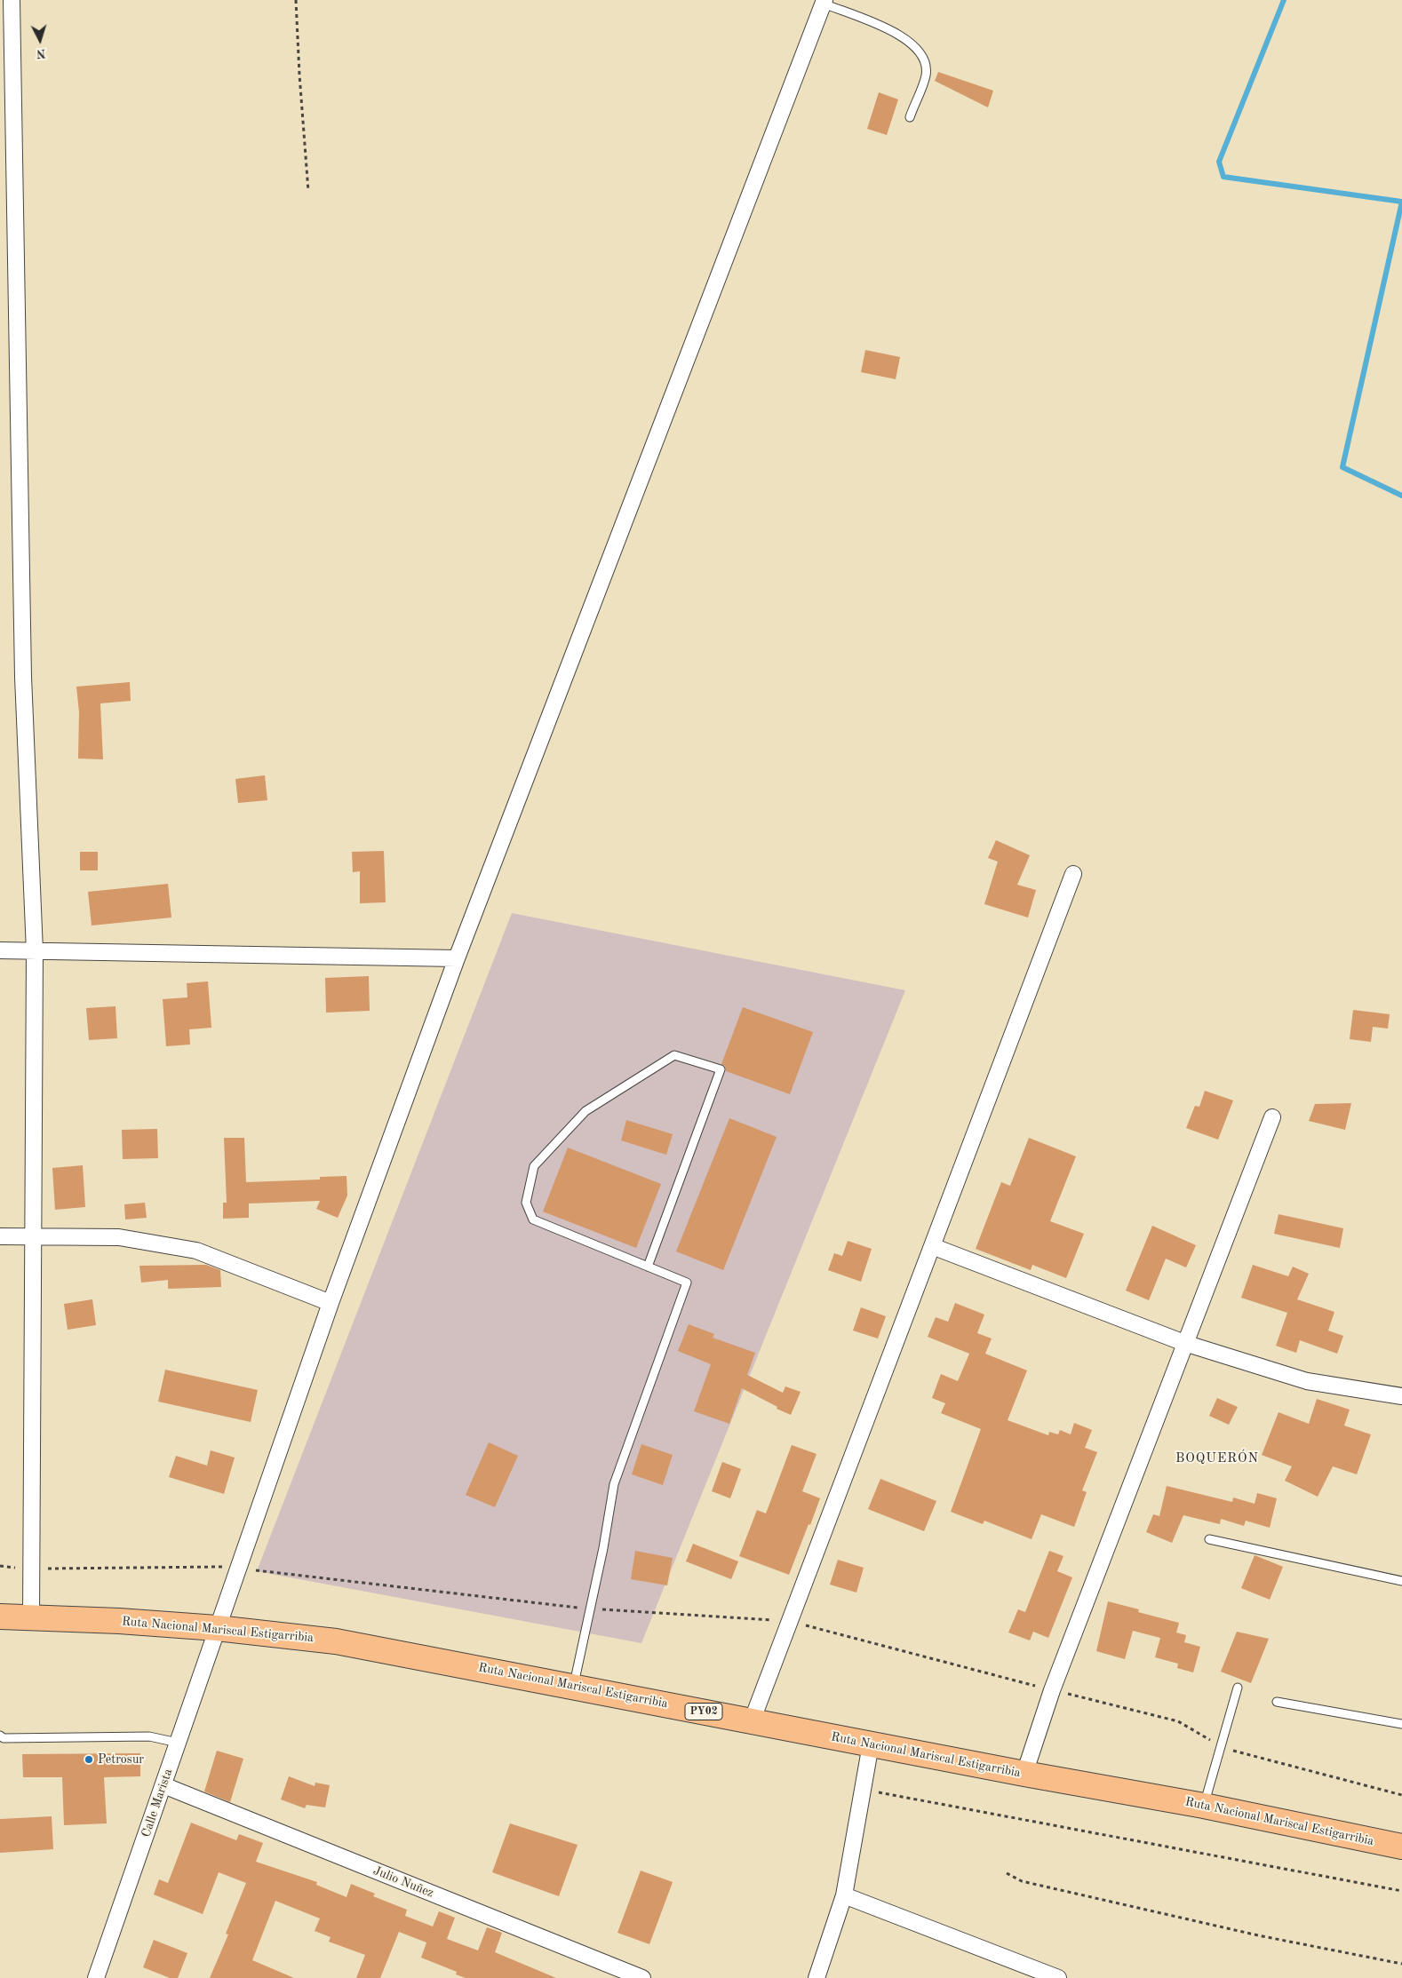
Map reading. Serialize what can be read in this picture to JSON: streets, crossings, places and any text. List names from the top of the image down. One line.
{"streets":{"main road":["Ruta Nacional Mariscal Estigarribia","PY02"],"street":["Calle Marista","Julio Nuñez"]},"crossings":[["Ruta Nacional Mariscal Estigarribia","Calle Marista"],["Calle Marista","Julio Nuñez"]],"districts":["BOQUERÓN"],"places":["Petrosur"],"north":"bottom"}
